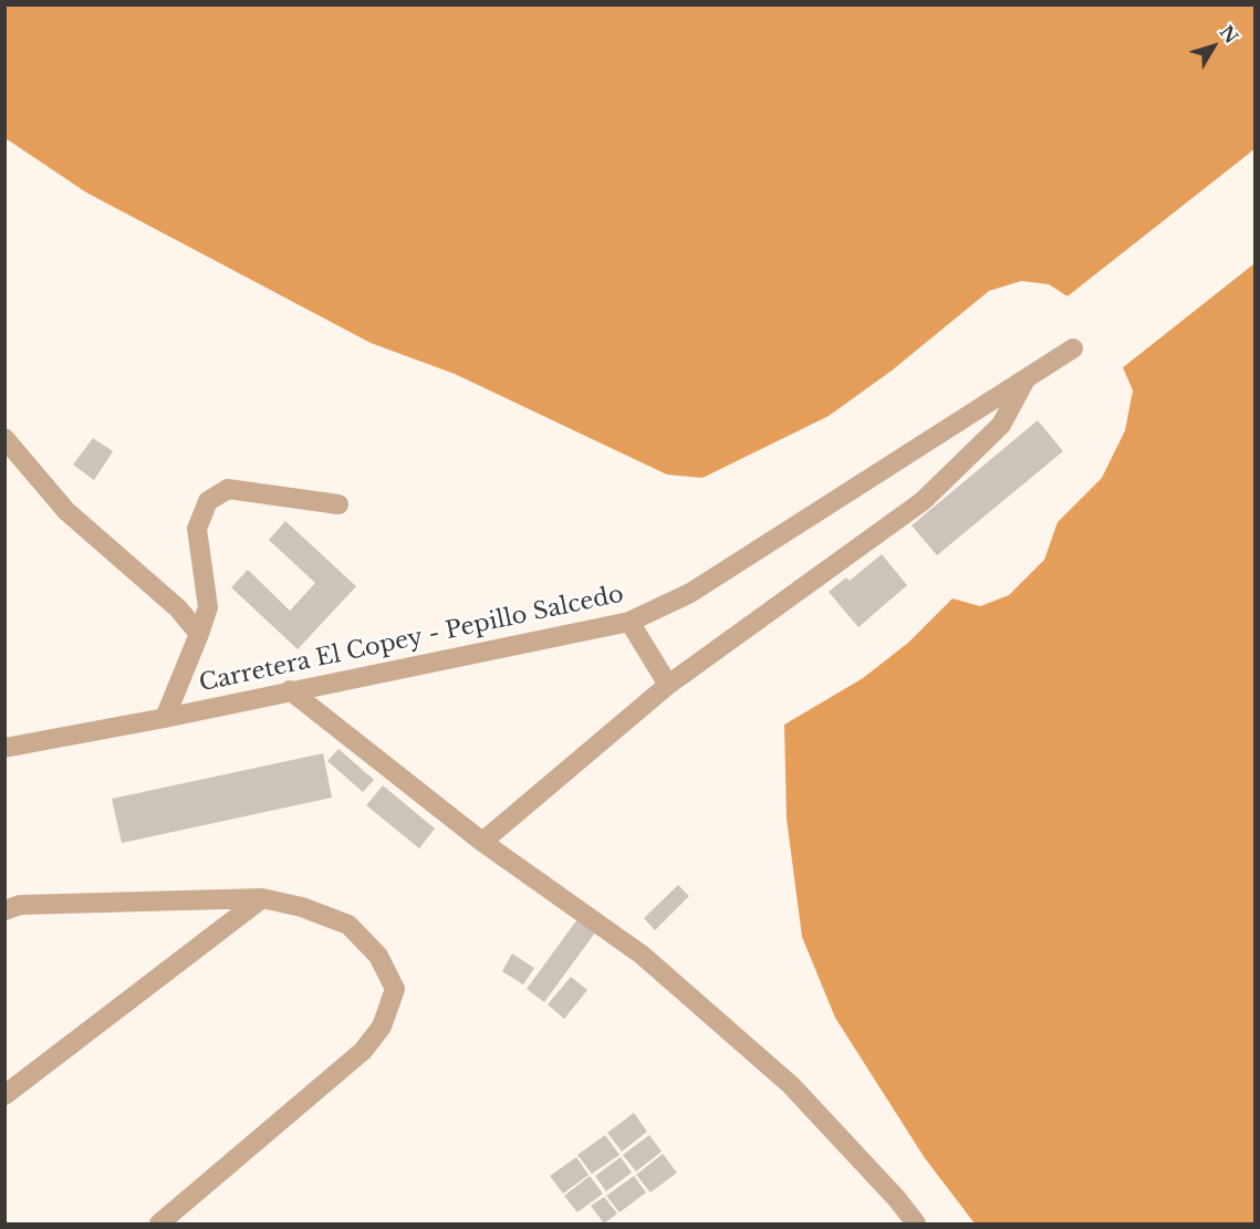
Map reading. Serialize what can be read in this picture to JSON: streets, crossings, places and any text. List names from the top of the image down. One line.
{"streets":{"street":["Carretera El Copey - Pepillo Salcedo"]},"north":"top right"}
